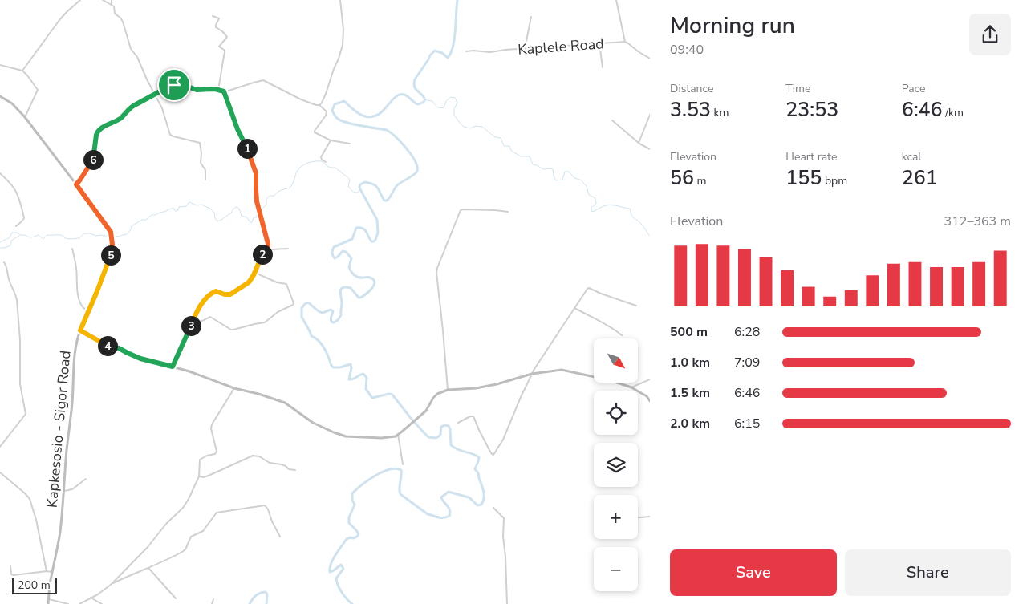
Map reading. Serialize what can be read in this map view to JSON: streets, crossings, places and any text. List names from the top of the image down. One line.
{"streets":{"street":["Kaplele Road","Kapkesosio - Sigor Road"]},"scale_bar":"200 m","north":"bottom right","page":{"heading":["Morning run","09:40"],"stats":[["Distance","3.53 km"],["Time","23:53"],["Pace","6:46 /km"],["Elevation","56 m"],["Heart rate","155 bpm"],["kcal","261"]],"pins":["1","6","2","5","3","4"],"chart":["Elevation","312–363 m"],"list":[{"name":"500 m","note":"6:28"},{"name":"1.0 km","note":"7:09"},{"name":"1.5 km","note":"6:46"},{"name":"2.0 km","note":"6:15"}],"map_buttons":["+","−"],"buttons":["Save","Share"],"scale":"200 m"}}
